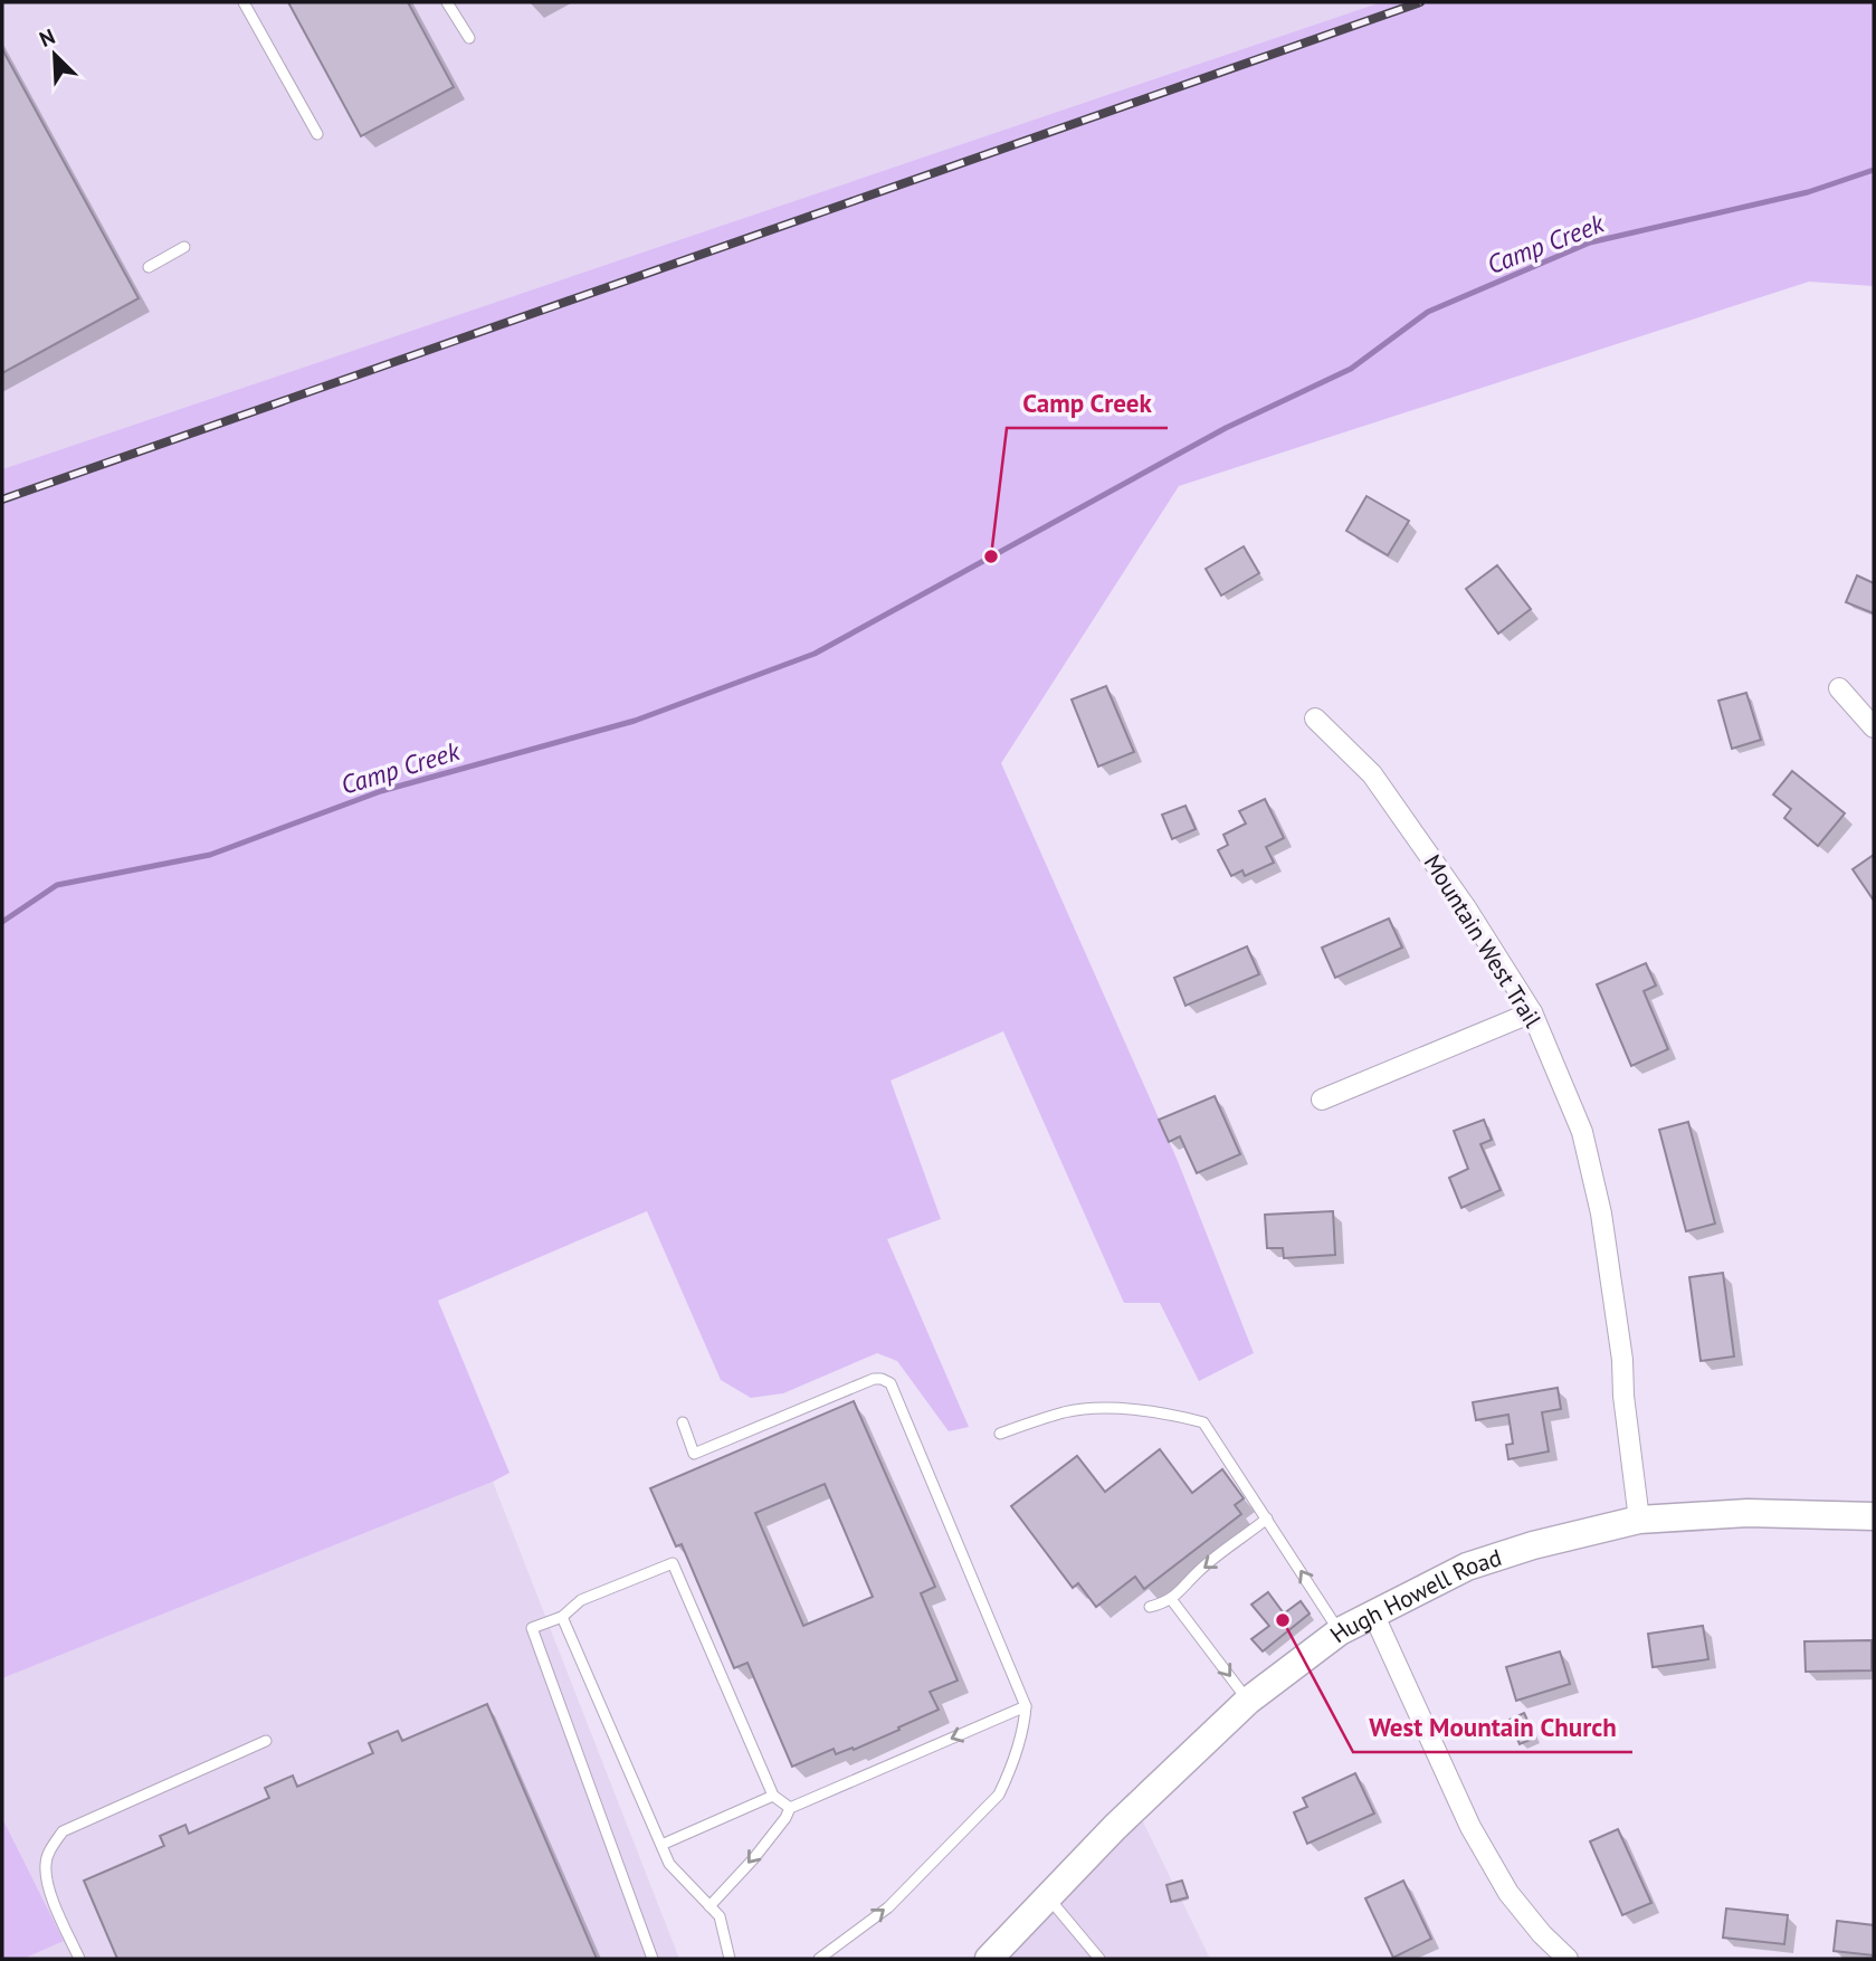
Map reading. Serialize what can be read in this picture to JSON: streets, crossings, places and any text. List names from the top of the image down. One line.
{"streets":{"main road":["Hugh Howell Road"],"street":["Mountain West Trail"]},"crossings":[["Mountain West Trail","Hugh Howell Road"]],"water":["Camp Creek"],"places":["Camp Creek","West Mountain Church"],"north":"top left"}
